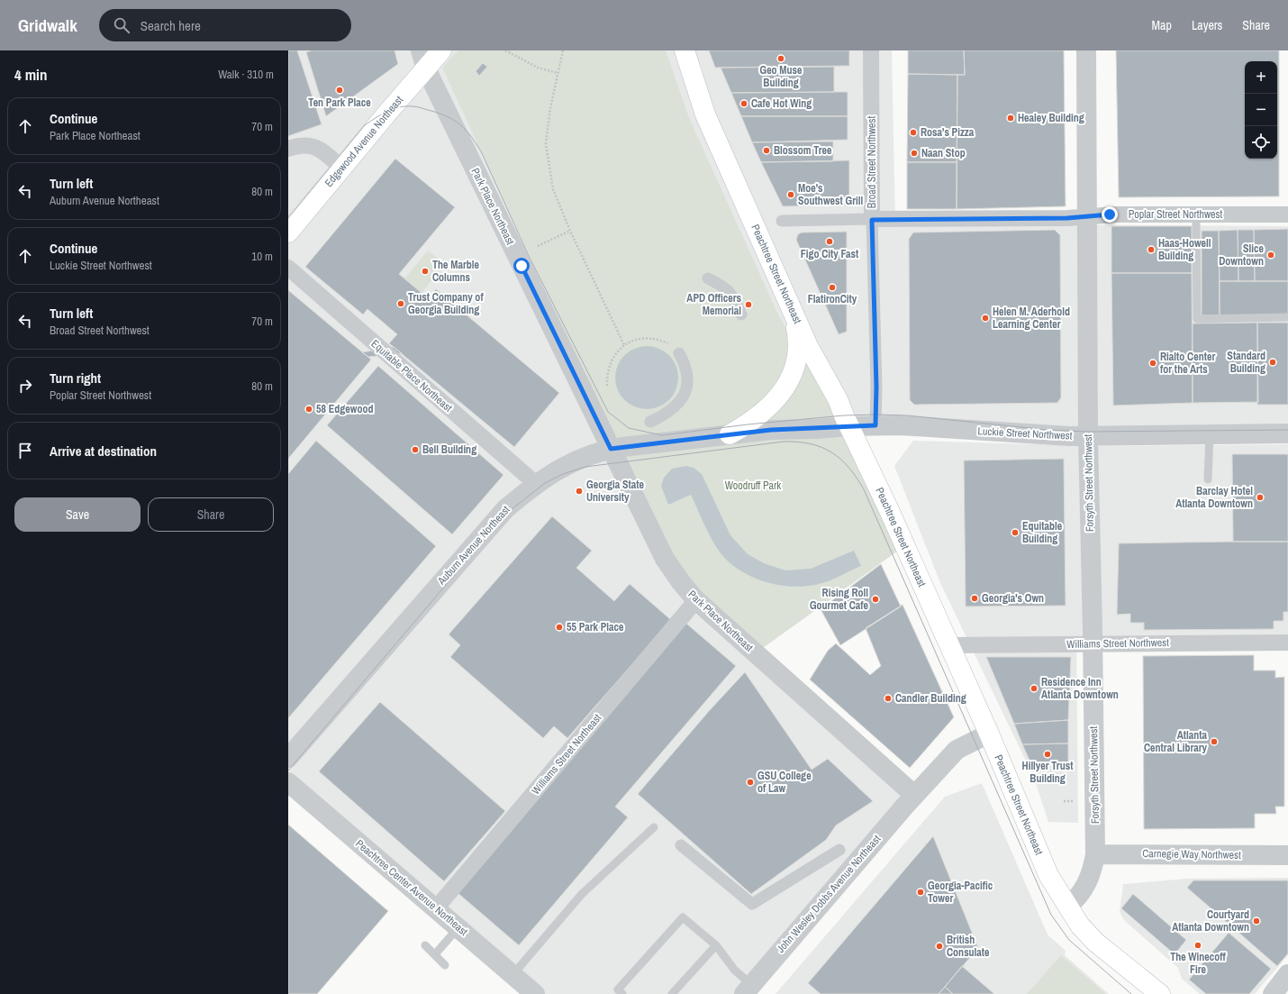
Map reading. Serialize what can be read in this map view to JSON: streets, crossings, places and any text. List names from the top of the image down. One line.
{"streets":{"main road":["Edgewood Avenue Northeast","Peachtree Street Northeast"],"street":["Broad Street Northwest","Park Place Northeast","Poplar Street Northwest","Equitable Place Northeast","Luckie Street Northwest","Forsyth Street Northwest","Auburn Avenue Northeast","Williams Street Northwest","Williams Street Northeast","Carnegie Way Northwest","Peachtree Center Avenue Northeast","John Wesley Dobbs Avenue Northeast"]},"crossings":[["Edgewood Avenue Northeast","Park Place Northeast"],["Broad Street Northwest","Poplar Street Northwest"],["Broad Street Northwest","Luckie Street Northwest"],["Park Place Northeast","Auburn Avenue Northeast"],["Park Place Northeast","Williams Street Northeast"],["Park Place Northeast","John Wesley Dobbs Avenue Northeast"],["Poplar Street Northwest","Forsyth Street Northwest"],["Peachtree Street Northeast","Luckie Street Northwest"],["Peachtree Street Northeast","Forsyth Street Northwest"],["Peachtree Street Northeast","Auburn Avenue Northeast"],["Peachtree Street Northeast","Williams Street Northwest"],["Peachtree Street Northeast","John Wesley Dobbs Avenue Northeast"],["Equitable Place Northeast","Auburn Avenue Northeast"],["Luckie Street Northwest","Forsyth Street Northwest"],["Luckie Street Northwest","Auburn Avenue Northeast"],["Forsyth Street Northwest","Williams Street Northwest"],["Forsyth Street Northwest","Carnegie Way Northwest"],["Williams Street Northeast","Peachtree Center Avenue Northeast"]],"parks":["Woodruff Park"],"places":["Geo Muse Building","Ten Park Place","Cafe Hot Wing","Healey Building","Rosa's Pizza","Blossom Tree","Naan Stop","Moe's Southwest Grill","Figo City Fast","Haas-Howell Building","Slice Downtown","The Marble Columns","FlatironCity","Trust Company of Georgia Building","APD Officers Memorial","Helen M. Aderhold Learning Center","Standard Building","Rialto Center for the Arts","58 Edgewood","Bell Building","Georgia State University","Barclay Hotel Atlanta Downtown","Equitable Building","Georgia's Own","Rising Roll Gourmet Cafe","55 Park Place","Residence Inn Atlanta Downtown","Candler Building","Atlanta Central Library","Hillyer Trust Building","GSU College of Law","Georgia-Pacific Tower","Courtyard Atlanta Downtown","The Winecoff Fire","British Consulate"],"page":{"header":"Gridwalk","search":"Search here","nav":["Map","Layers","Share"],"heading":["4 min","Walk · 310 m"],"map_buttons":["+","−"],"list":[["Continue","Park Place Northeast","70 m"],["Turn left","Auburn Avenue Northeast","80 m"],["Continue","Luckie Street Northwest","10 m"],["Turn left","Broad Street Northwest","70 m"],["Turn right","Poplar Street Northwest","80 m"],"Arrive at destination"],"buttons":["Save","Share"]}}
